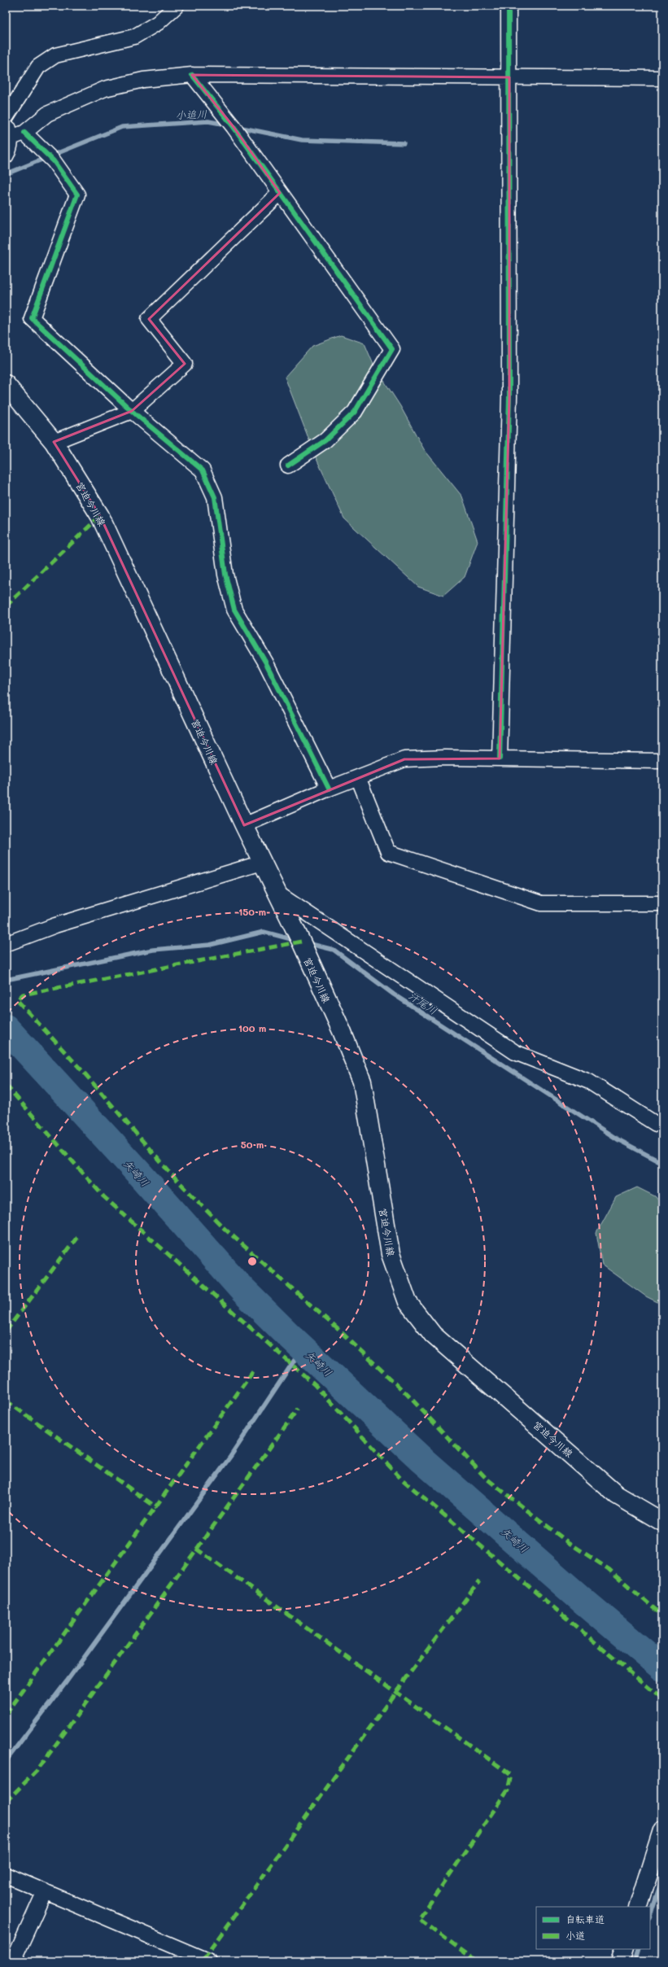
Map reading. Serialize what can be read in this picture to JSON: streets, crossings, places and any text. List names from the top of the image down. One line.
{"streets":{"main road":["宮迫今川線"]},"water":["小追川","汗尾川","矢崎川"],"legend":["自転車道","小道"],"rings":["150 m","100 m","50 m"]}
